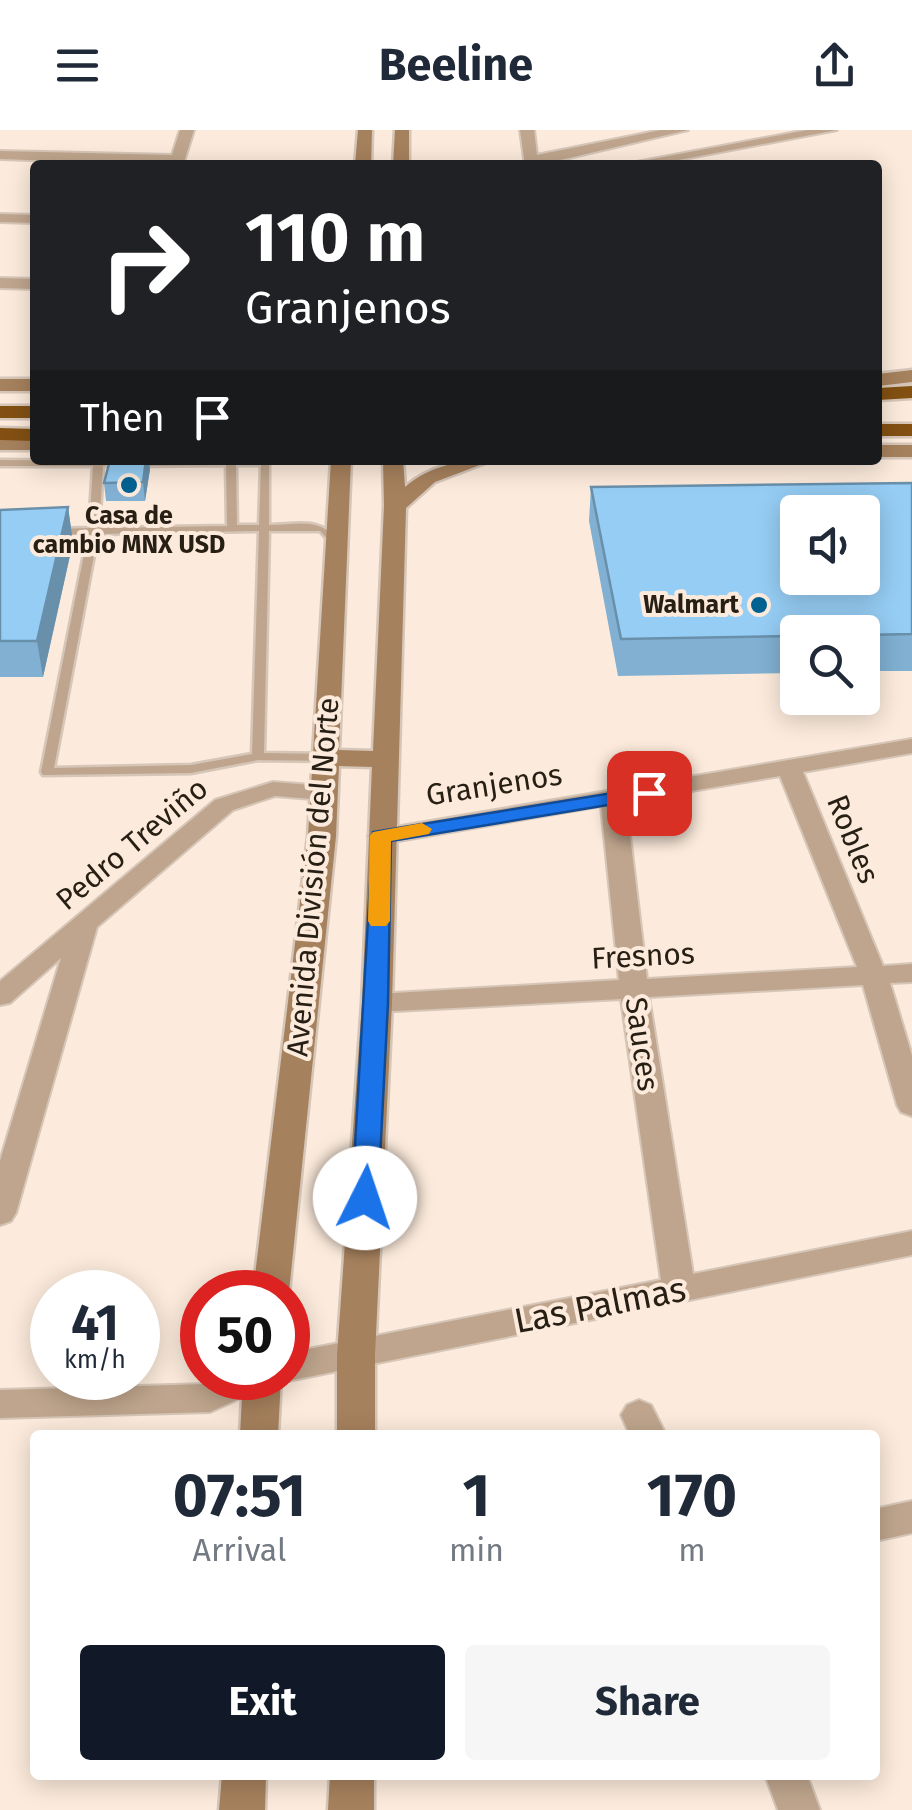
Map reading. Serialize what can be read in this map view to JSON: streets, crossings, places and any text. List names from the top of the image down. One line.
{"streets":{"main road":["Avenida División del Norte"],"street":["Granjenos","Robles","Pedro Treviño","Fresnos","Sauces","Las Palmas"]},"crossings":[["Granjenos","Robles"],["Granjenos","Avenida División del Norte"],["Granjenos","Sauces"],["Robles","Fresnos"],["Pedro Treviño","Avenida División del Norte"],["Avenida División del Norte","Fresnos"],["Avenida División del Norte","Las Palmas"],["Fresnos","Sauces"],["Sauces","Las Palmas"]],"places":["Casa de cambio MNX USD","Walmart"],"page":{"header":"Beeline","turn":["110 m","Granjenos"],"then":"Then","speed":"41 km/h","limit":"50","eta":["07:51","Arrival","1","min","170","m"],"buttons":["Exit","Share"]}}
